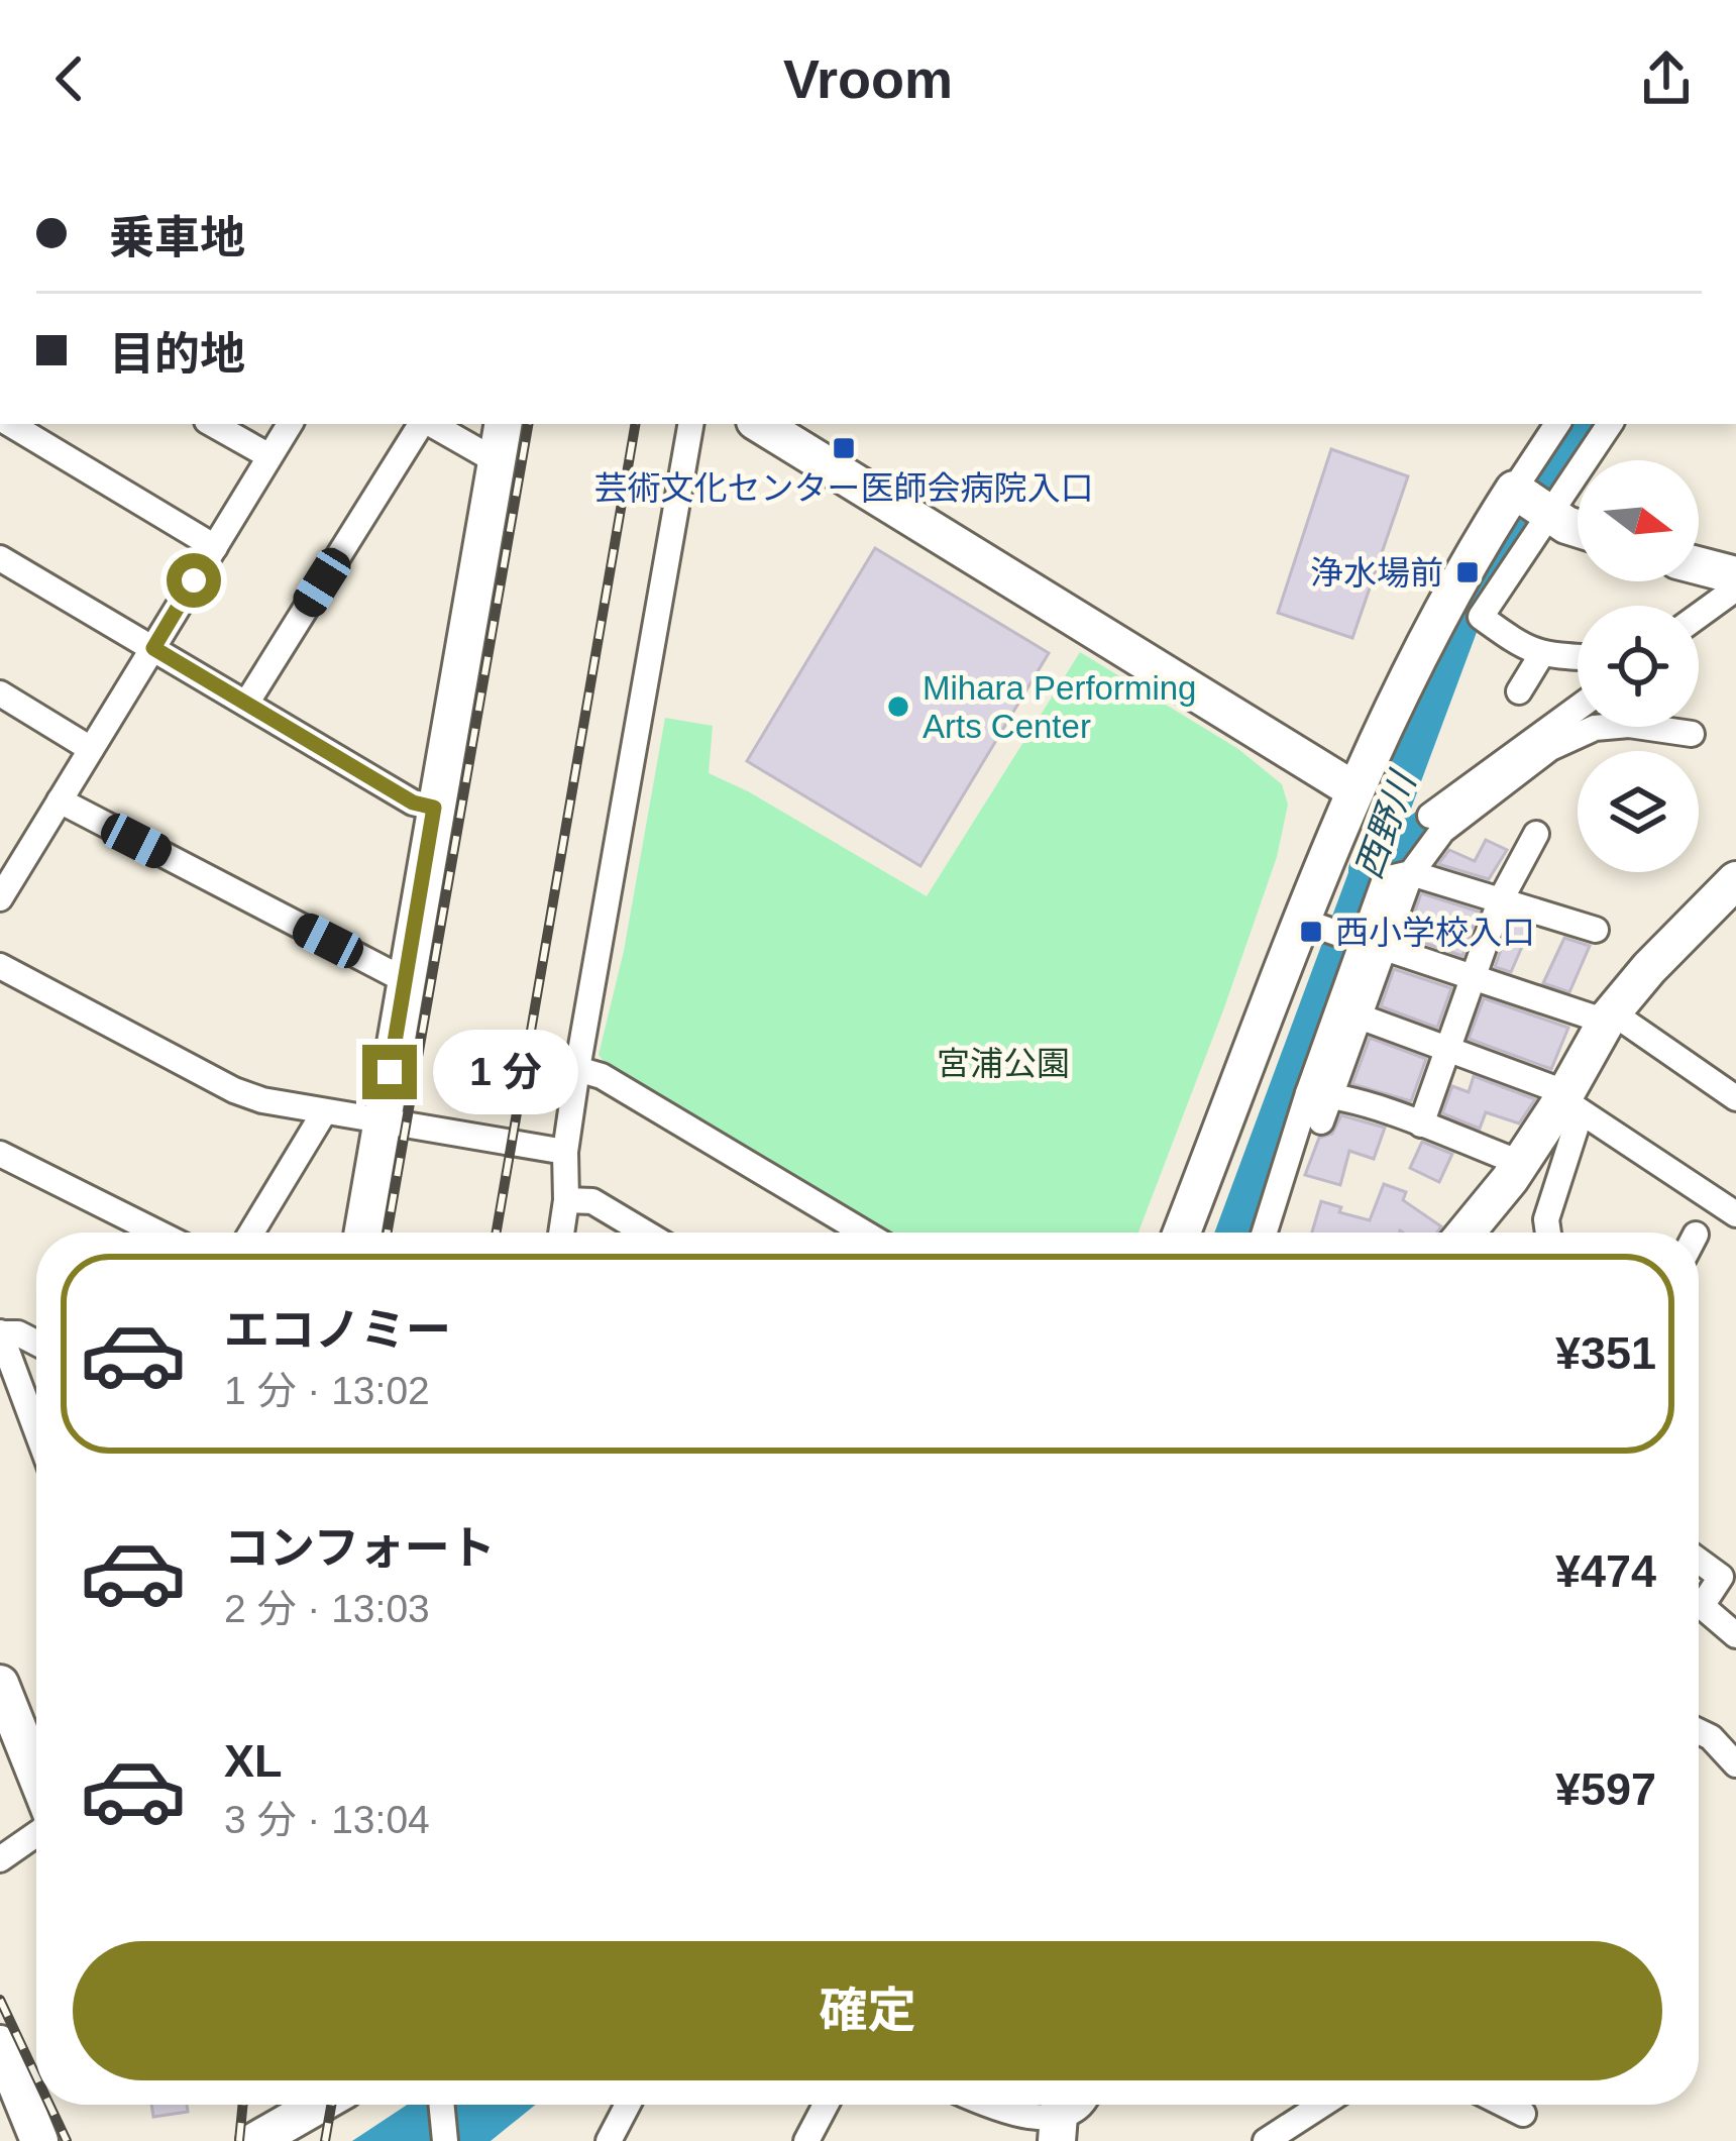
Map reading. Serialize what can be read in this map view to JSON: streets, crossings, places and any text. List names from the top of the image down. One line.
{"water":["西野川"],"parks":["宮浦公園"],"places":{"transit":["芸術文化センター医師会病院入口","浄水場前","西小学校入口"],"other":["Mihara Performing Arts Center"]},"north":"right","page":{"header":"Vroom","banner":["乗車地","目的地"],"bubble":"1 分","list":[{"name":"エコノミー","note":"1 分 · 13:02","value":"¥351"},{"name":"コンフォート","note":"2 分 · 13:03","value":"¥474"},{"name":"XL","note":"3 分 · 13:04","value":"¥597"}],"buttons":"確定"}}
